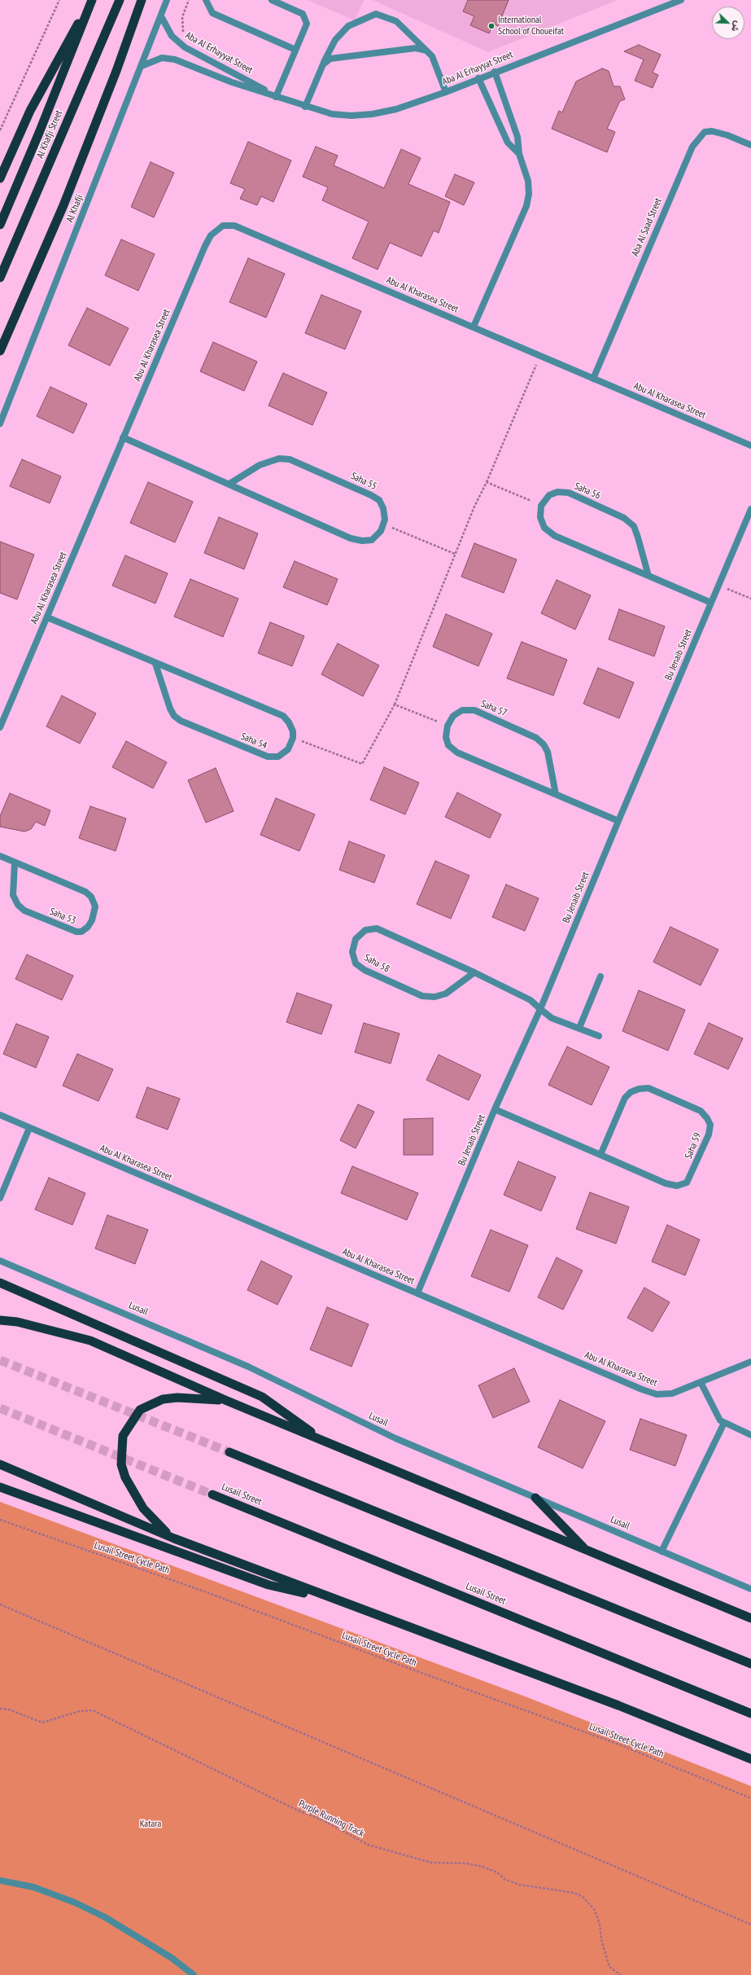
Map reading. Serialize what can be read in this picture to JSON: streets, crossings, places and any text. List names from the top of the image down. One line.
{"streets":{"highway":["Al Khafji Street","Lusail Street"],"street":["Aba Al Erhayyat Street","Al Khafji","Aba Al Saad Street","Abu Al Kharasea Street","Saha 55","Saha 56","Bu Jenaib Street","Saha 57","Saha 54","Saha 53","Saha 58","Saha 59","Lusail"],"path":["Lusail Street Cycle Path","Purple Running Track"]},"crossings":[["Aba Al Erhayyat Street","Al Khafji"],["Aba Al Saad Street","Abu Al Kharasea Street"],["Abu Al Kharasea Street","Bu Jenaib Street"],["Bu Jenaib Street","Saha 58"],["Bu Jenaib Street","Saha 59"]],"parks":["Katara"],"places":["International School of Choueifat"],"north":"bottom right"}
